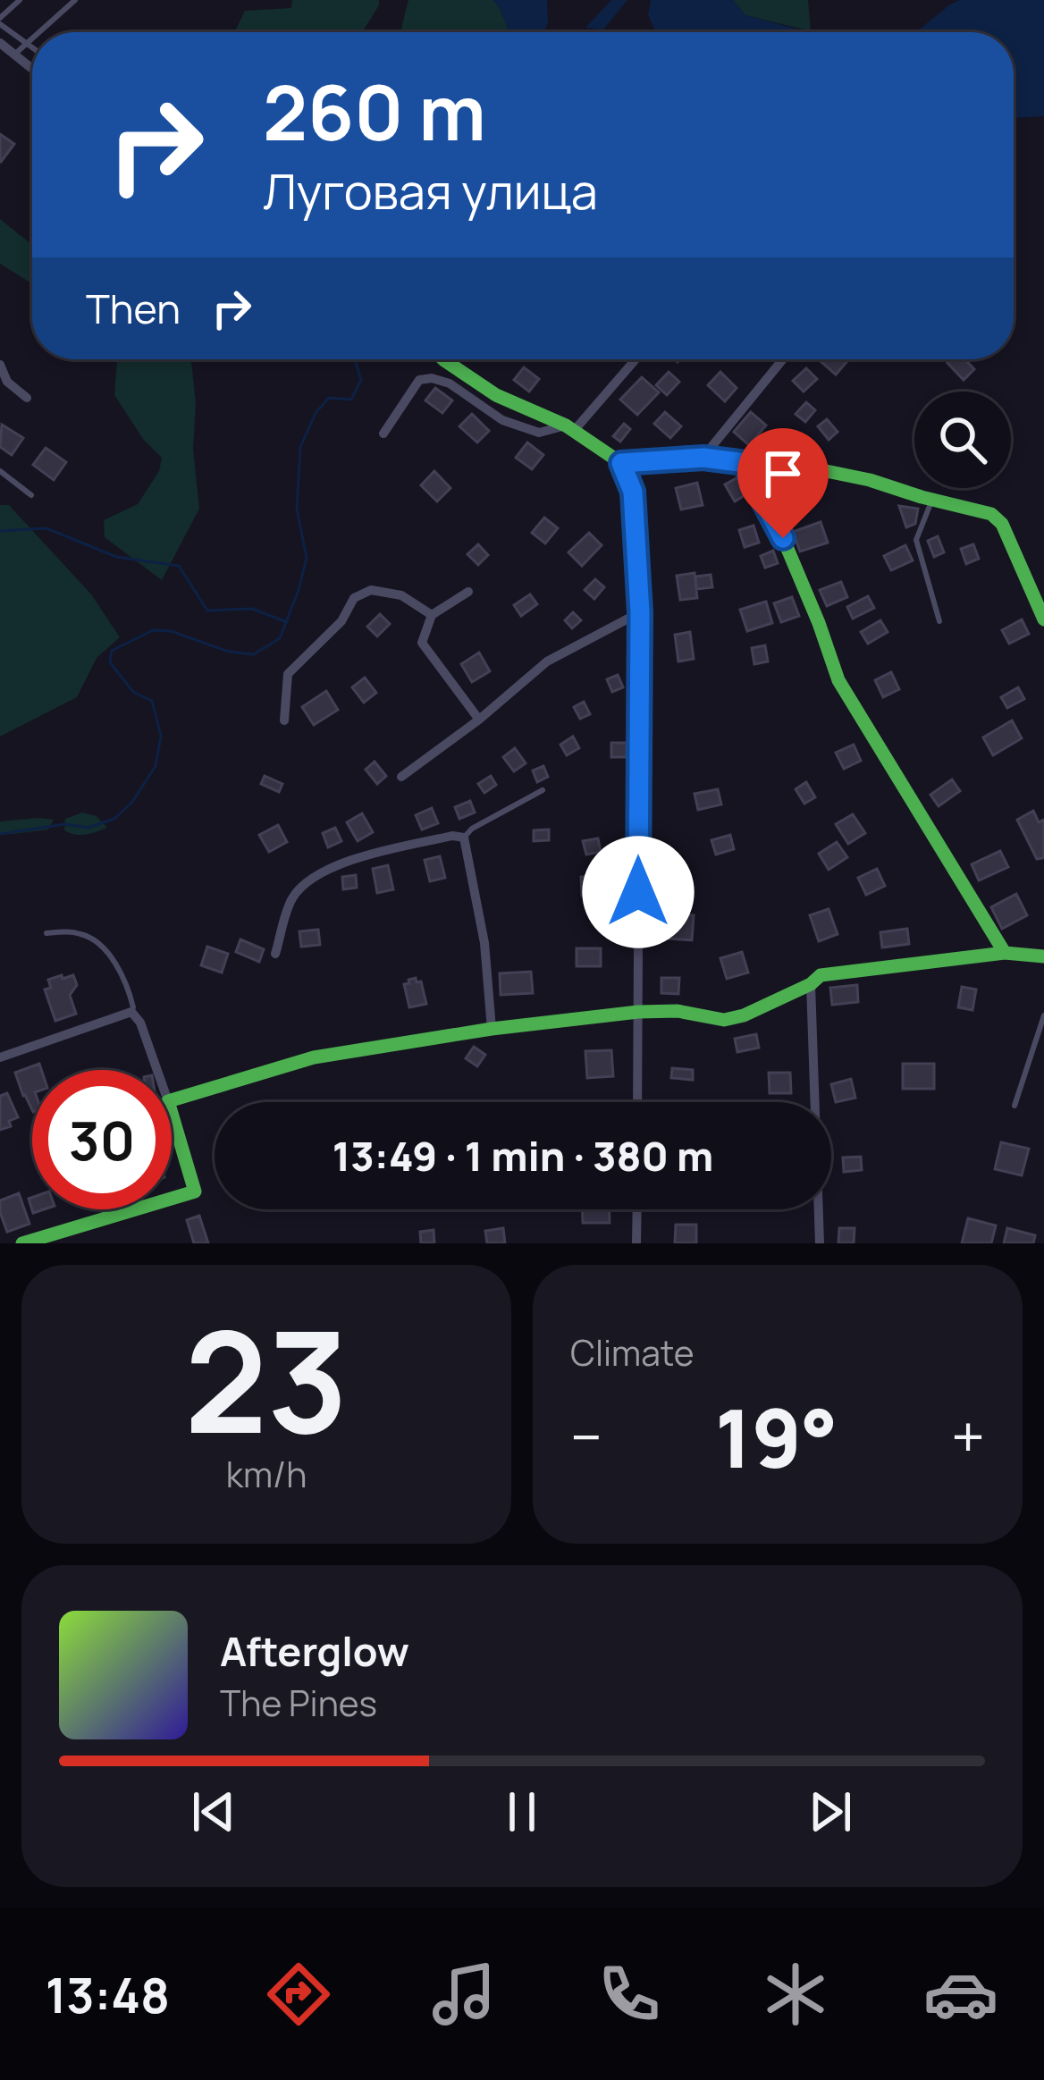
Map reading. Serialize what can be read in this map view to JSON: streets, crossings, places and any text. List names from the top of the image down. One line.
{"page":{"turn":["260 m","Луговая улица"],"then":"Then","limit":"30","trip":"13:49 · 1 min · 380 m","tile":[["23","km/h"],"Climate"],"heat":["−","19°","+"],"song":["Afterglow","The Pines"],"tabs":"13:48"}}
